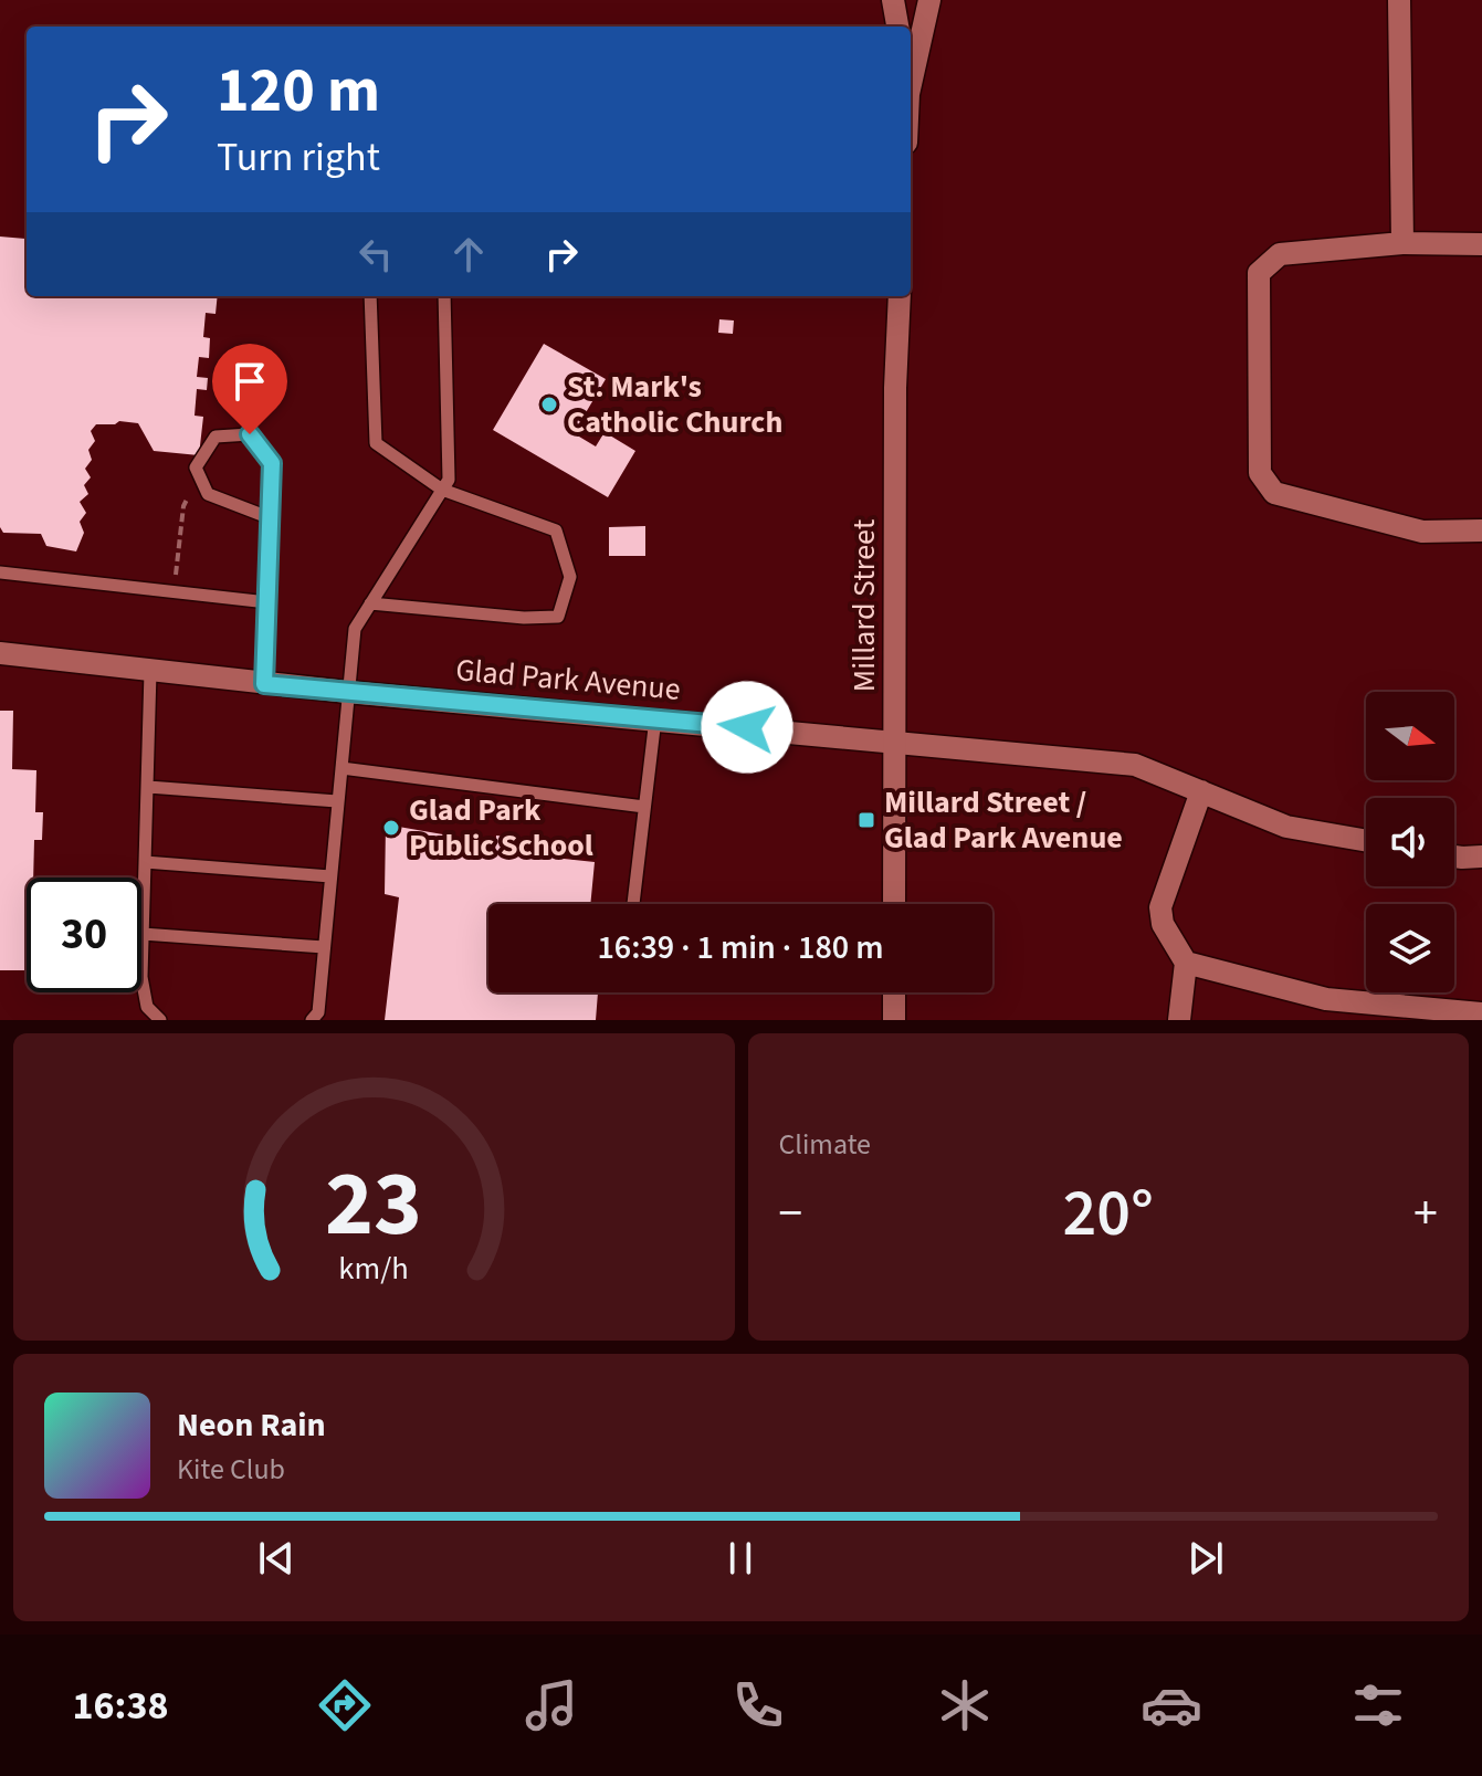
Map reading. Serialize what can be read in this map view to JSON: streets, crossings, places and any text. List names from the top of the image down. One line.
{"streets":{"street":["Millard Street","Glad Park Avenue"]},"crossings":[["Millard Street","Glad Park Avenue"]],"places":{"other":["St. Mark's Catholic Church","Glad Park Public School"],"transit":["Millard Street / Glad Park Avenue"]},"north":"right","page":{"turn":["120 m","Turn right"],"limit":"30","trip":"16:39 · 1 min · 180 m","tile":"Climate","heat":["−","20°","+"],"song":["Neon Rain","Kite Club"],"tabs":"16:38","gauge":["23","km/h"]}}
